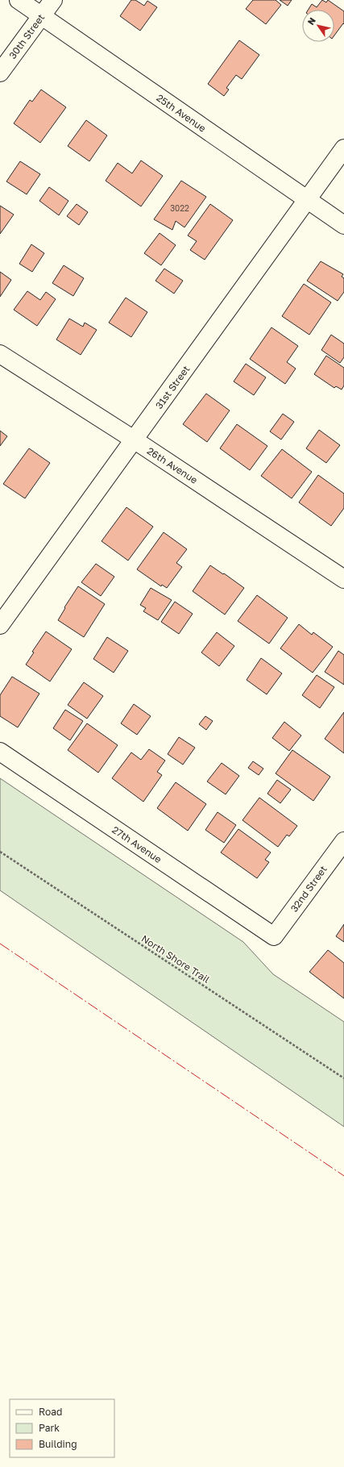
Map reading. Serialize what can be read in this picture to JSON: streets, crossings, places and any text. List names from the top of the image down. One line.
{"streets":{"street":["30th Street","25th Avenue","31st Street","26th Avenue","27th Avenue","32nd Street"],"path":["North Shore Trail"]},"crossings":[["30th Street","25th Avenue"],["25th Avenue","31st Street"],["31st Street","26th Avenue"],["27th Avenue","32nd Street"]],"house_numbers":["3022"],"legend":["Road","Park","Building"],"north":"top left"}
